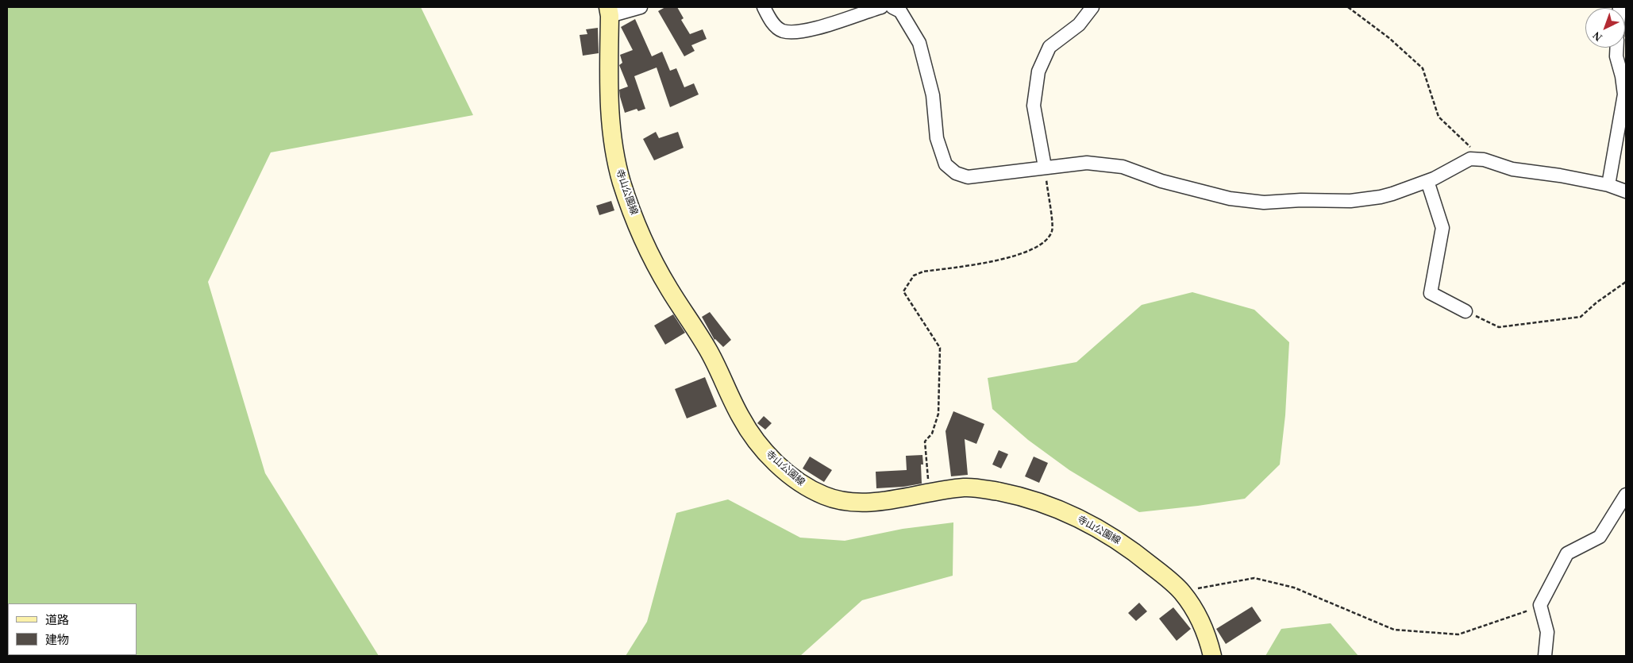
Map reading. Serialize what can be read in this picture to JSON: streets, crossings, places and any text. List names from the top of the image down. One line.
{"streets":{"main road":["寺山公園線"]},"legend":["道路","建物"],"north":"bottom left"}
